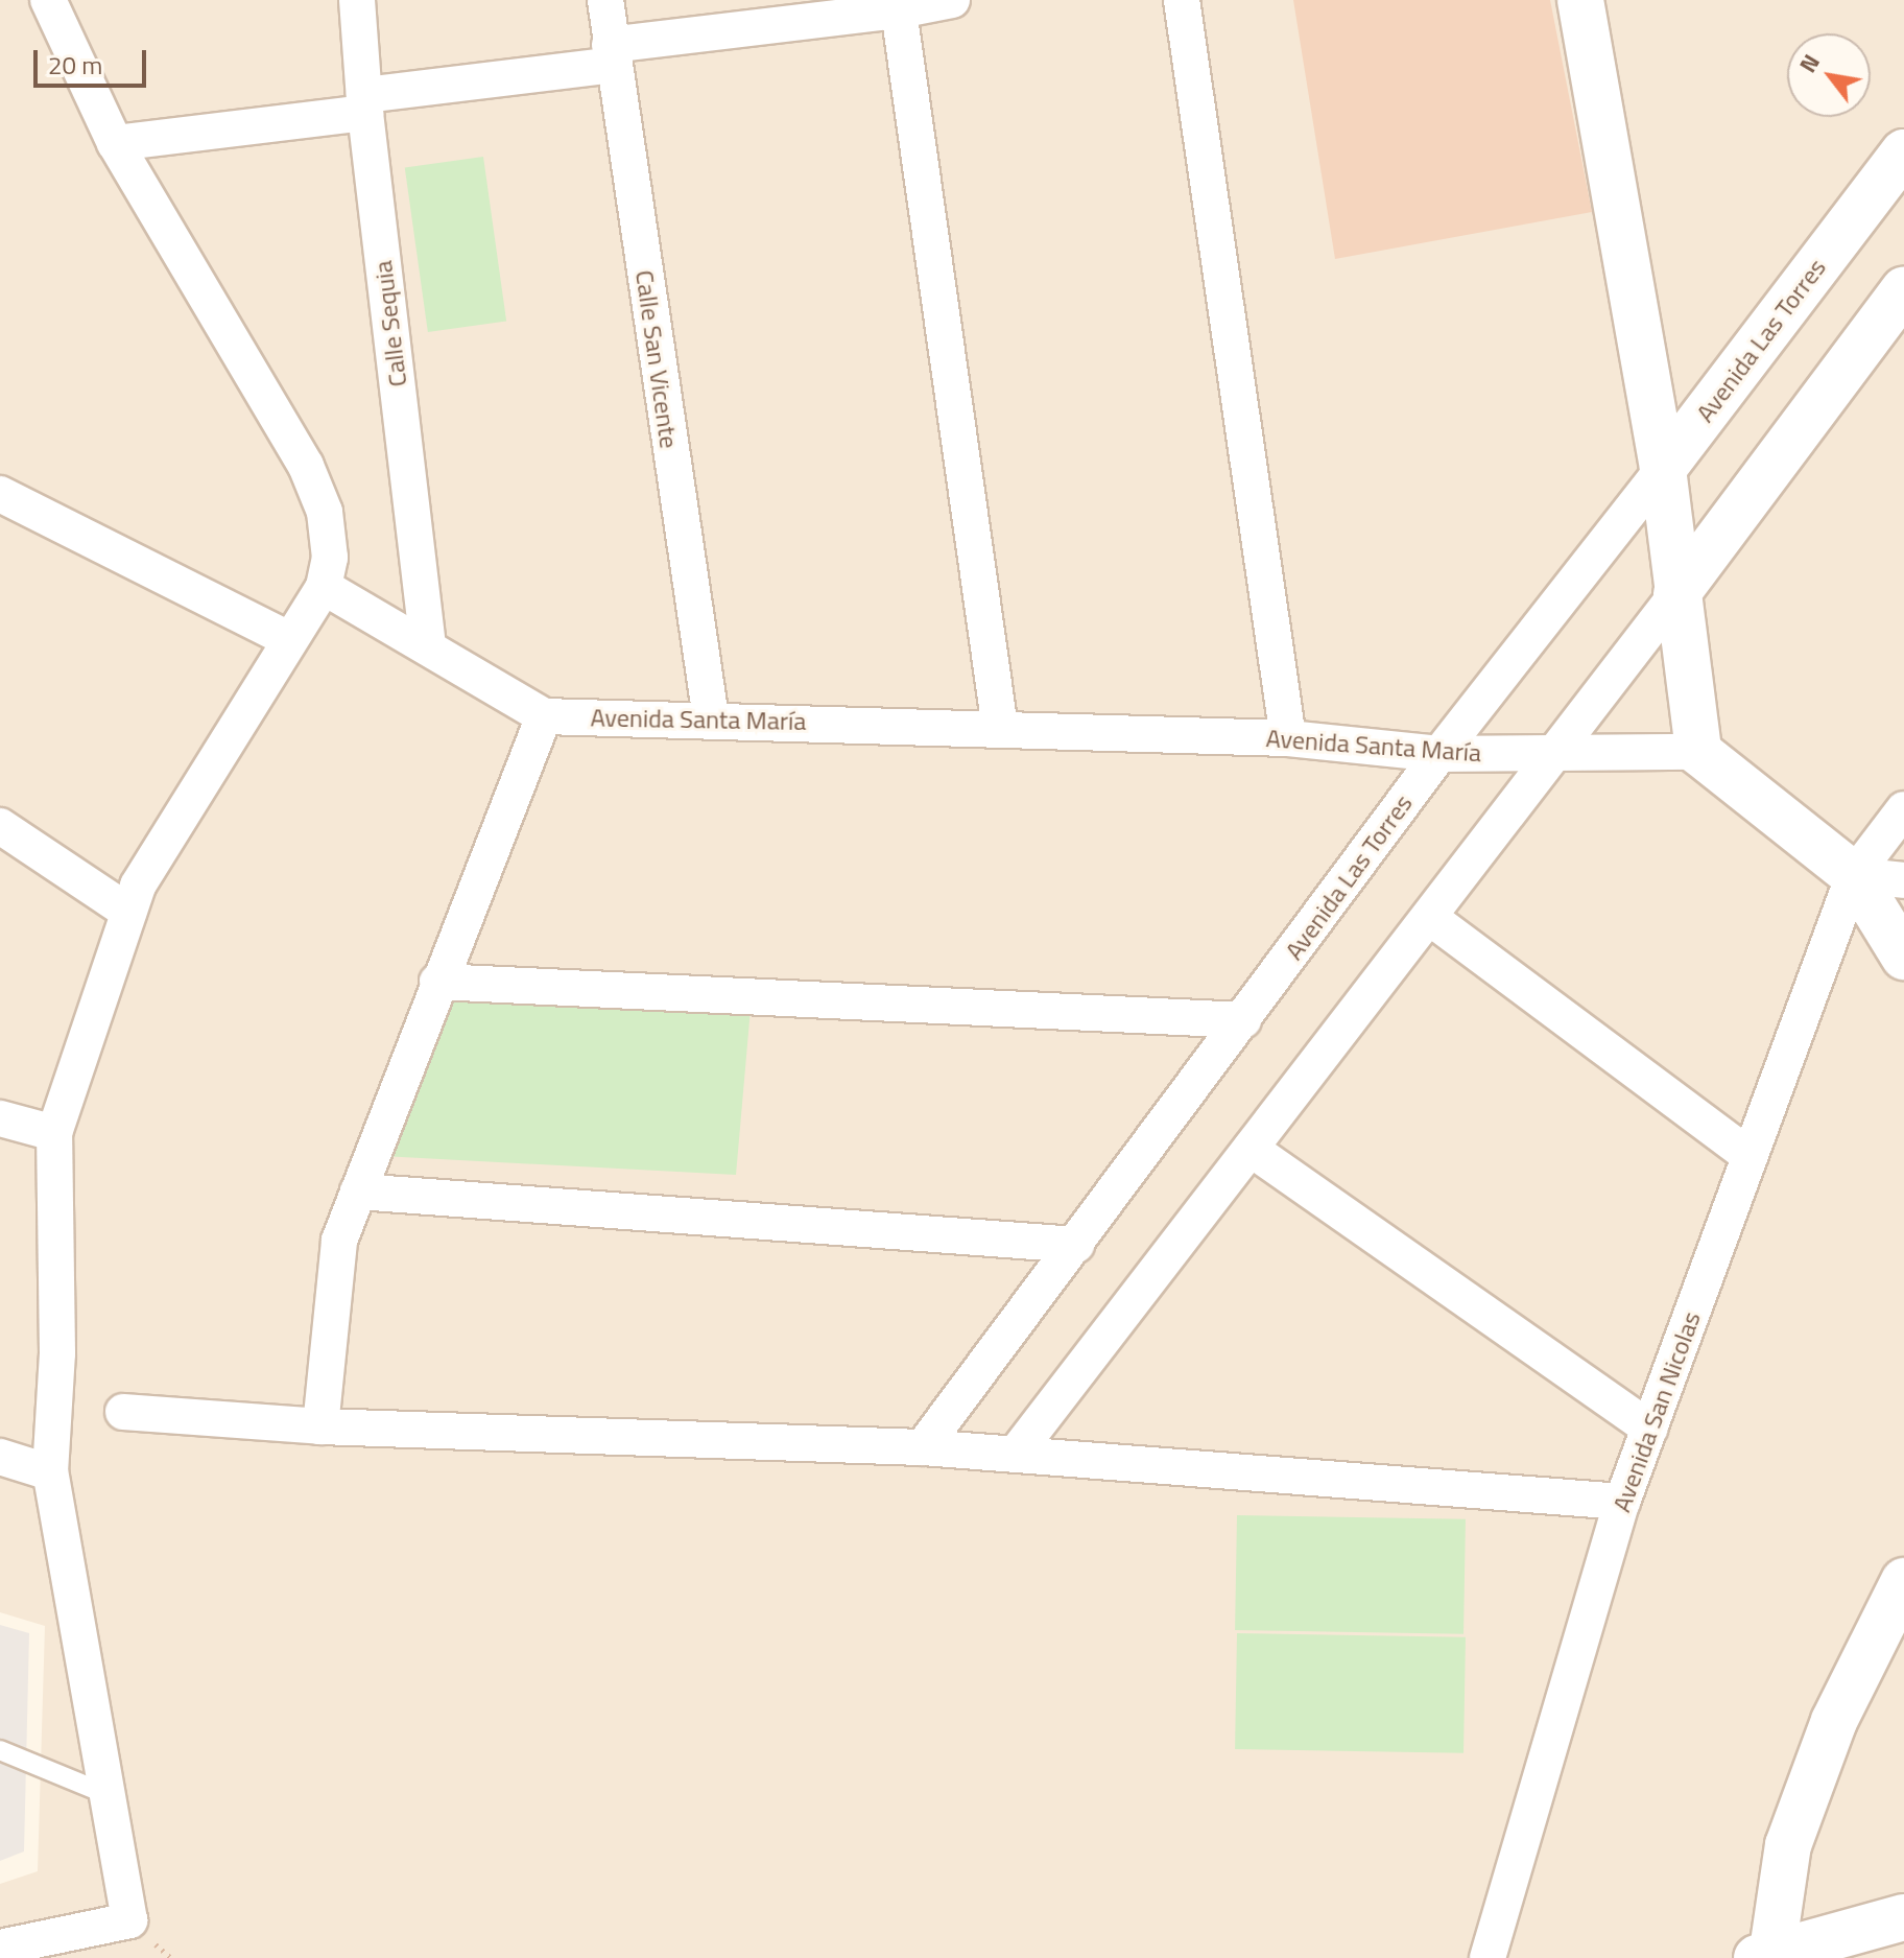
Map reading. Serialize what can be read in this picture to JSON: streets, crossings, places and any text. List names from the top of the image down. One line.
{"streets":{"street":["Calle Sequia","Avenida Las Torres","Calle San Vicente","Avenida Santa María","Avenida San Nicolas"]},"crossings":[["Avenida Las Torres","Avenida Santa María"],["Calle San Vicente","Avenida Santa María"]],"scale_bar":"20 m","north":"top left"}
